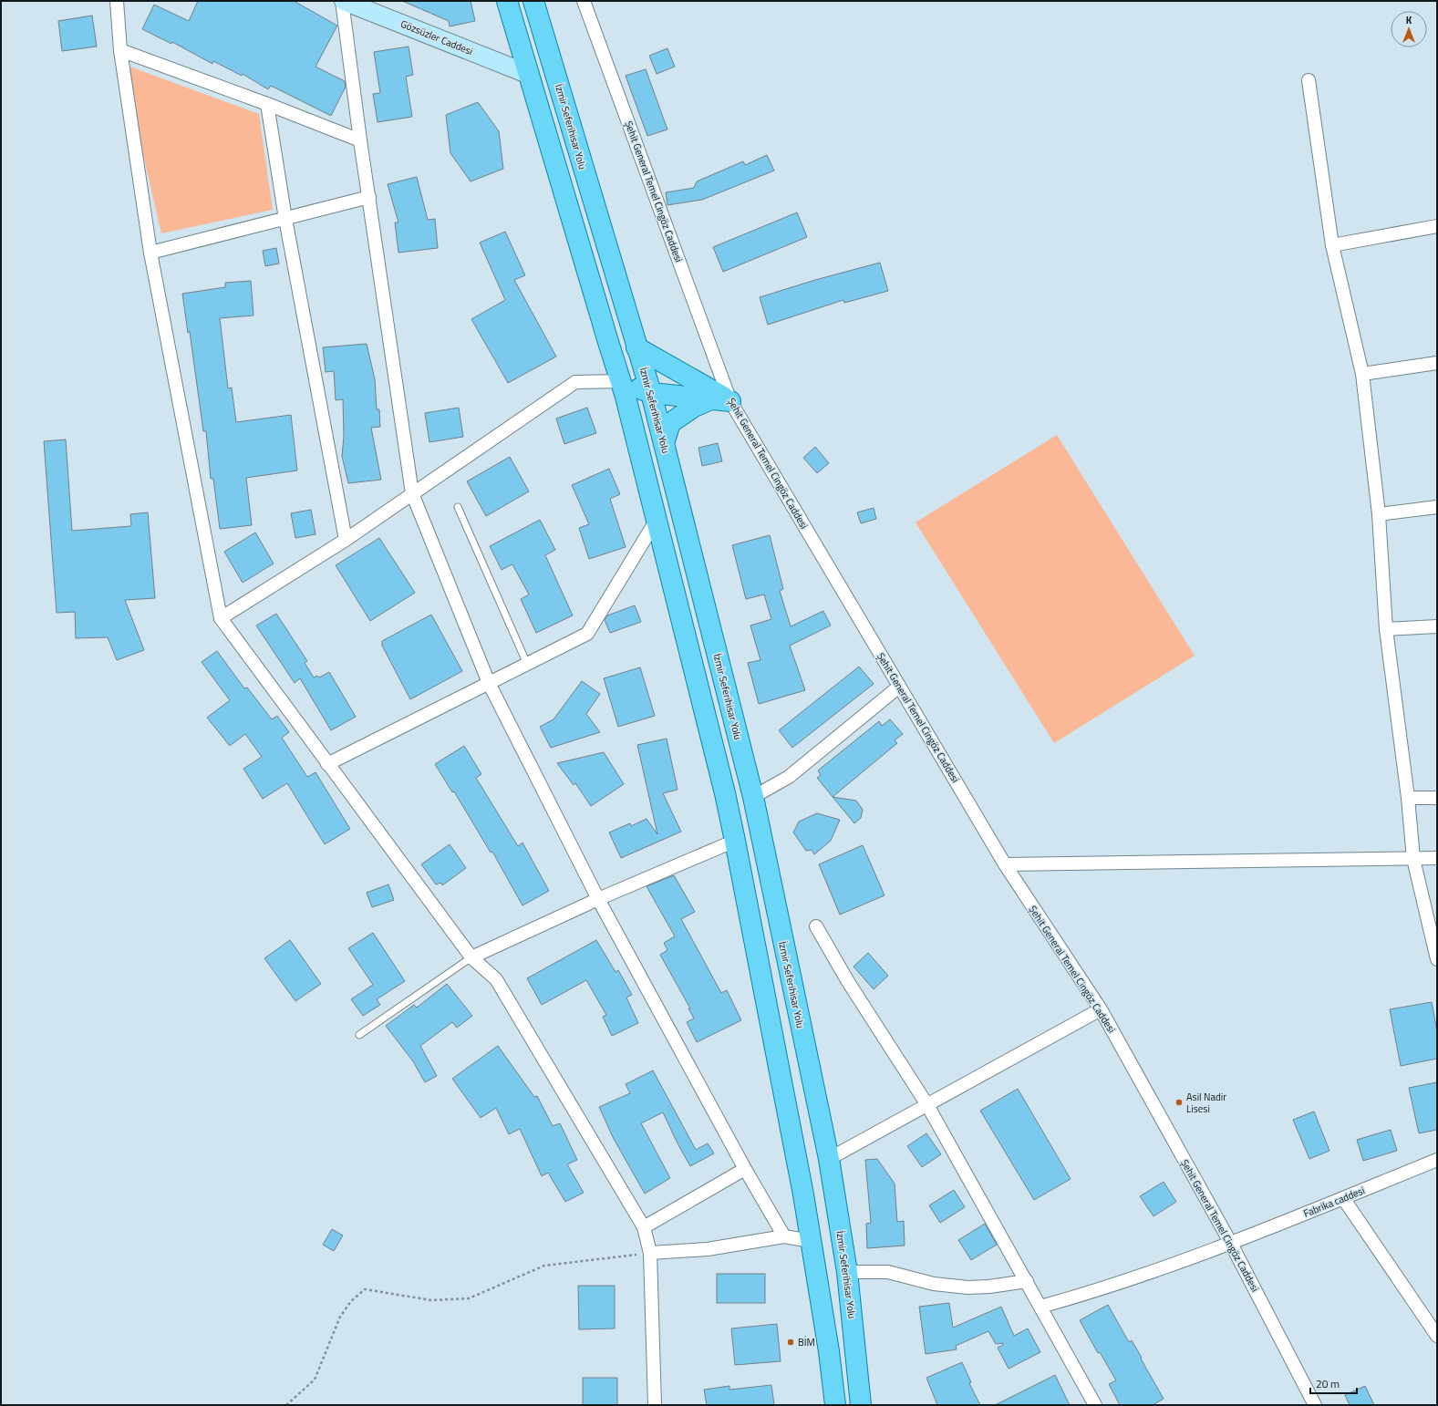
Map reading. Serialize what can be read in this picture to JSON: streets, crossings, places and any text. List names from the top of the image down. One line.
{"streets":{"main road":["İzmir Seferihisar Yolu"],"street":["Gözsüzler Caddesi","Şehit General Temel Cingöz Caddesi","Fabrika caddesi"]},"crossings":[["Şehit General Temel Cingöz Caddesi","Fabrika caddesi"]],"places":["Asil Nadir Lisesi","BİM"],"scale_bar":"20 m","north":"top"}
